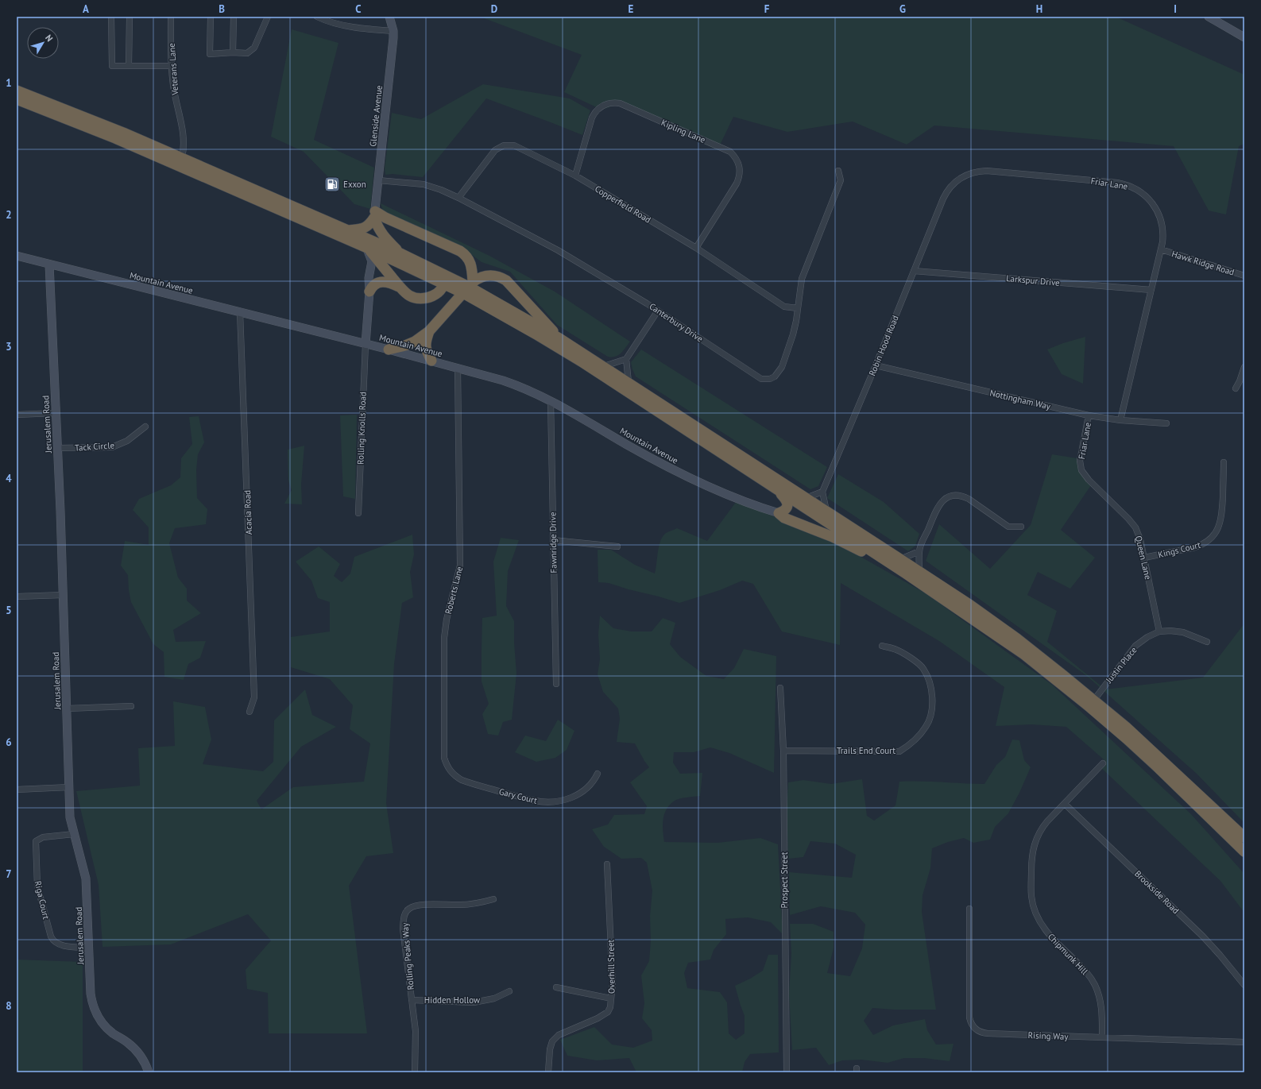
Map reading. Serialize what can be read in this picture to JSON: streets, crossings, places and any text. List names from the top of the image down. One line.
{"streets":{"street":["Veterans Lane","Glenside Avenue","Kipling Lane","Friar Lane","Copperfield Road","Hawk Ridge Road","Larkspur Drive","Mountain Avenue","Canterbury Drive","Robin Hood Road","Nottingham Way","Jerusalem Road","Rolling Knolls Road","Tack Circle","Acacia Road","Fawnridge Drive","Kings Court","Queen Lane","Roberts Lane","Justin Place","Trails End Court","Gary Court","Prospect Street","Brookside Road","Riga Court","Chipmunk Hill","Rolling Peaks Way","Overhill Street","Hidden Hollow","Rising Way"]},"crossings":[["Glenside Avenue","Canterbury Drive"],["Kipling Lane","Copperfield Road"],["Friar Lane","Hawk Ridge Road"],["Friar Lane","Larkspur Drive"],["Friar Lane","Robin Hood Road"],["Friar Lane","Nottingham Way"],["Friar Lane","Queen Lane"],["Copperfield Road","Canterbury Drive"],["Larkspur Drive","Robin Hood Road"],["Mountain Avenue","Jerusalem Road"],["Mountain Avenue","Rolling Knolls Road"],["Mountain Avenue","Acacia Road"],["Mountain Avenue","Fawnridge Drive"],["Mountain Avenue","Roberts Lane"],["Robin Hood Road","Nottingham Way"],["Jerusalem Road","Tack Circle"],["Jerusalem Road","Riga Court"],["Kings Court","Queen Lane"],["Queen Lane","Justin Place"],["Roberts Lane","Gary Court"],["Trails End Court","Prospect Street"],["Brookside Road","Chipmunk Hill"],["Chipmunk Hill","Rising Way"],["Rolling Peaks Way","Hidden Hollow"]],"places":{"fuel station":["Exxon"]},"north":"top right","grid":{"columns":["A","B","C","D","E","F","G","H","I"],"rows":["1","2","3","4","5","6","7","8"]}}
